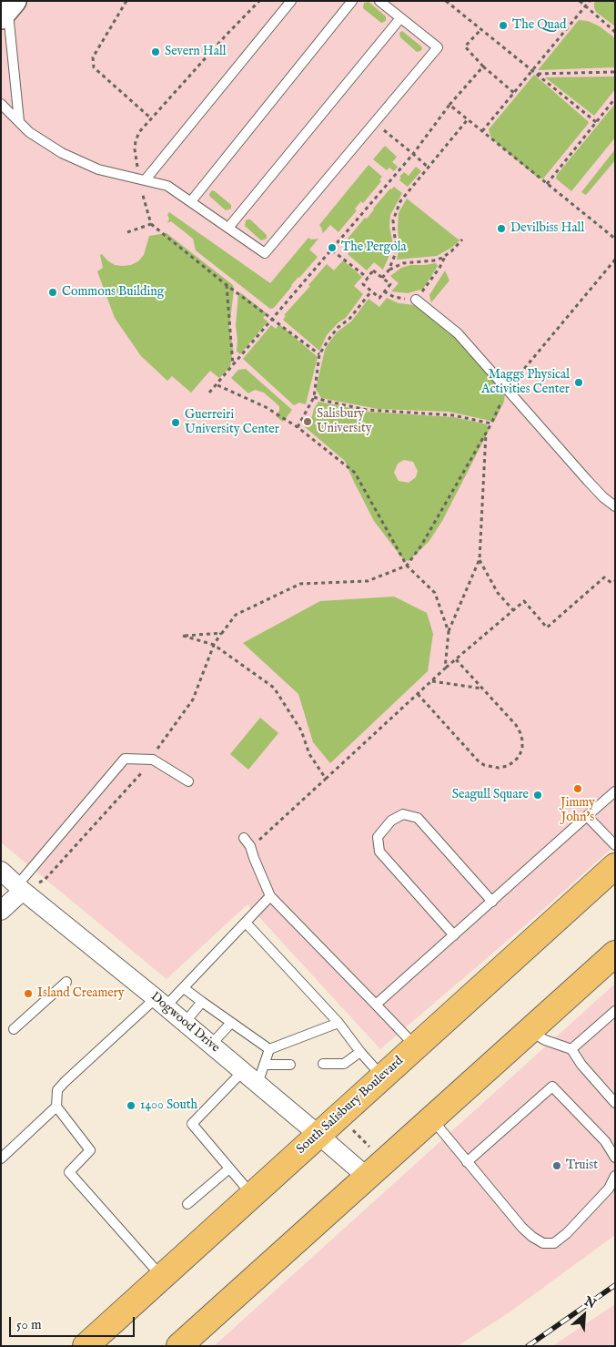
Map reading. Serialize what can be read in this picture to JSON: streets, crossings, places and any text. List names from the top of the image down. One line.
{"streets":{"main road":["South Salisbury Boulevard"],"street":["Dogwood Drive"]},"crossings":[["Dogwood Drive","South Salisbury Boulevard"]],"places":["The Quad","Severn Hall","Devilbiss Hall","The Pergola","Commons Building","Maggs Physical Activities Center","Salisbury University","Guerreiri University Center","Jimmy John's","Seagull Square","Island Creamery","1400 South","Truist"],"scale_bar":"50 m","north":"top right"}
